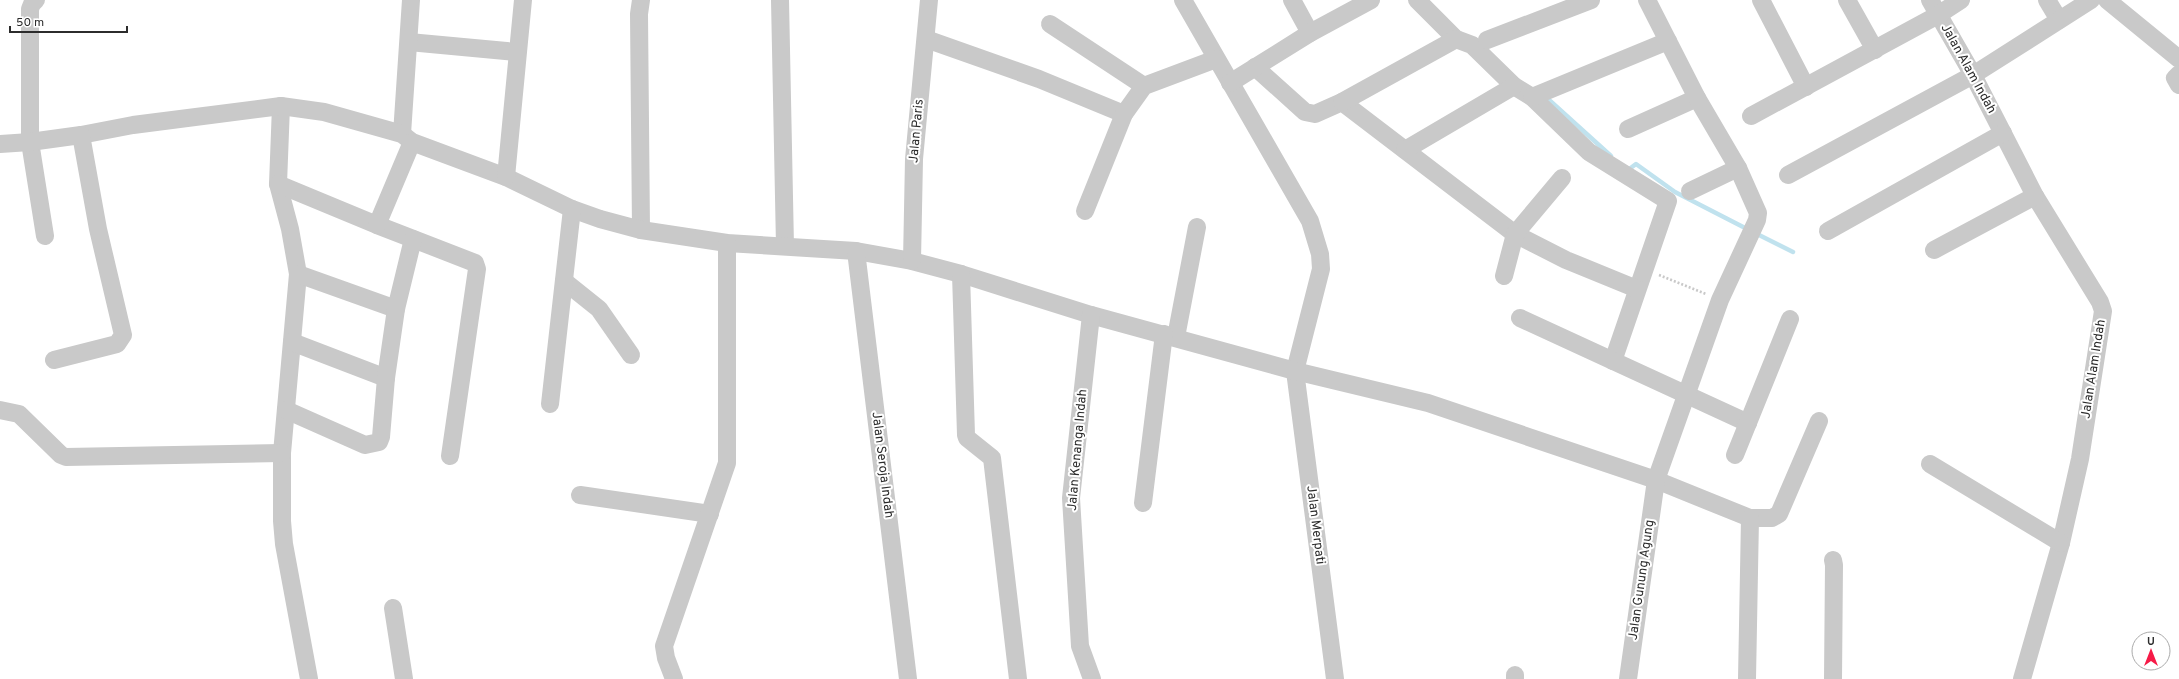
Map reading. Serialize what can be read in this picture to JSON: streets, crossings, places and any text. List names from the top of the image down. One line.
{"streets":{"street":["Jalan Alam Indah","Jalan Paris","Jalan Kenanga Indah","Jalan Seroja Indah","Jalan Merpati","Jalan Gunung Agung"]},"scale_bar":"50 m","north":"top"}
